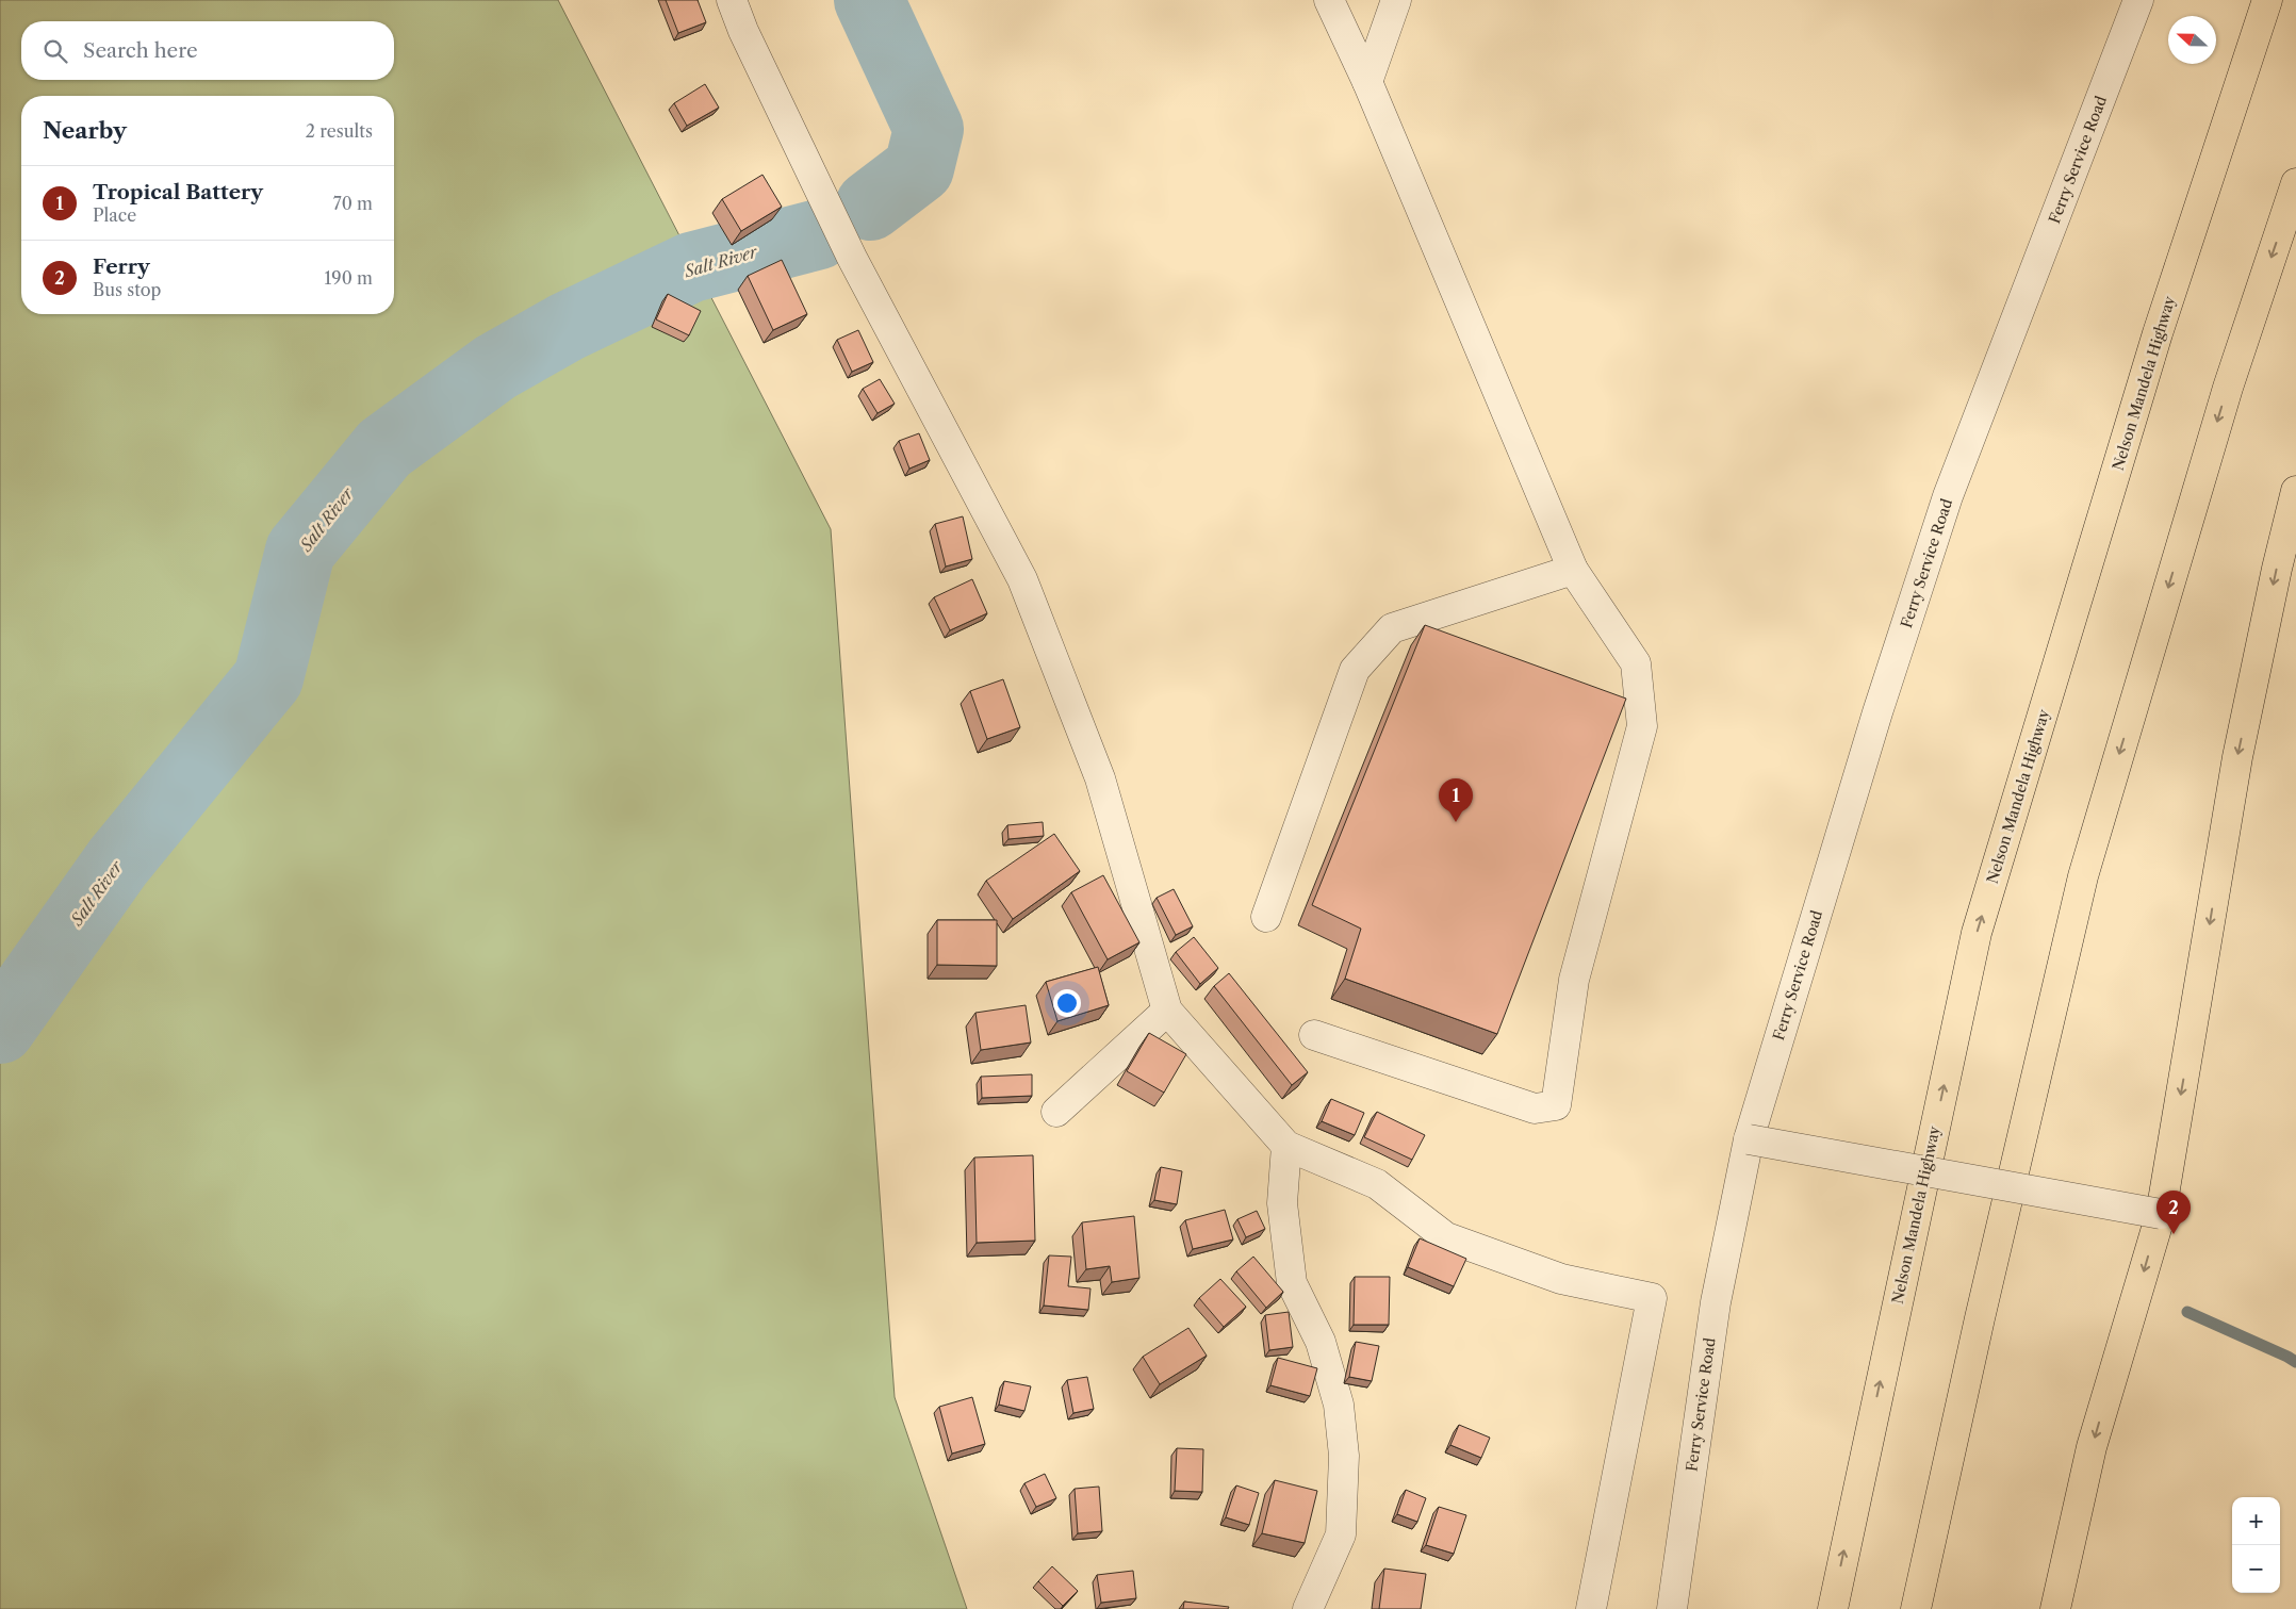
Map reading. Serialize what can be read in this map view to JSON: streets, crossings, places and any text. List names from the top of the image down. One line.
{"streets":{"highway":["Nelson Mandela Highway"],"street":["Ferry Service Road"]},"water":["Salt River"],"north":"left","page":{"search":"Search here","heading":["Nearby","2 results"],"list":[{"mark":"1","name":"Tropical Battery","note":"Place","value":"70 m"},{"mark":"2","name":"Ferry","note":"Bus stop","value":"190 m"}],"pins":["1","2"],"map_buttons":["+","−"]}}
